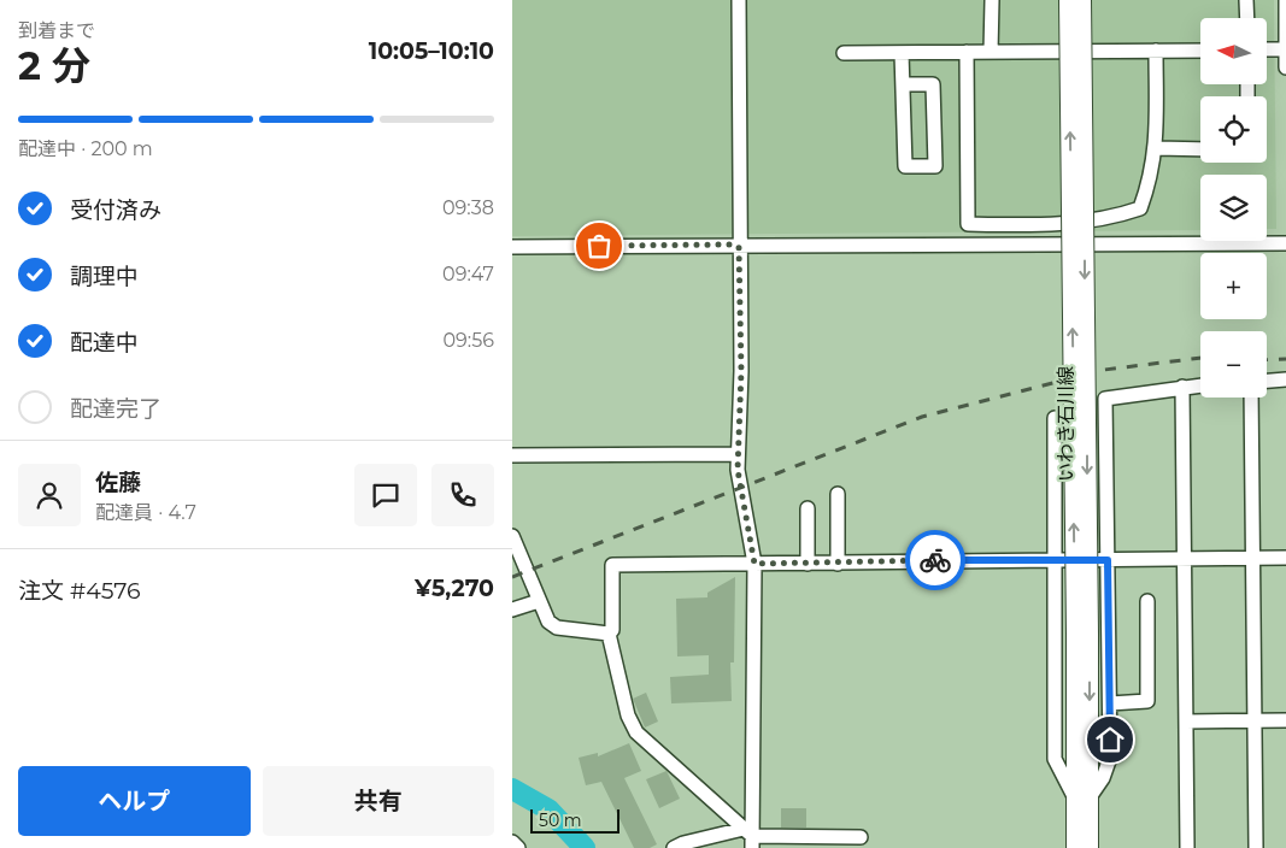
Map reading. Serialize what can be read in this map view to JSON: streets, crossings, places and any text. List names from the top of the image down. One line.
{"streets":{"main road":["いわき石川線"]},"scale_bar":"50 m","north":"left","page":{"heading":["2 分","到着まで","10:05–10:10"],"panel":["佐藤","配達員 · 4.7","注文 #4576","¥5,270"],"map_buttons":["+","−"],"bar":"配達中 · 200 m","list":[["受付済み","09:38"],["調理中","09:47"],["配達中","09:56"],"配達完了"],"buttons":["ヘルプ","共有"],"scale":"50 m"}}
